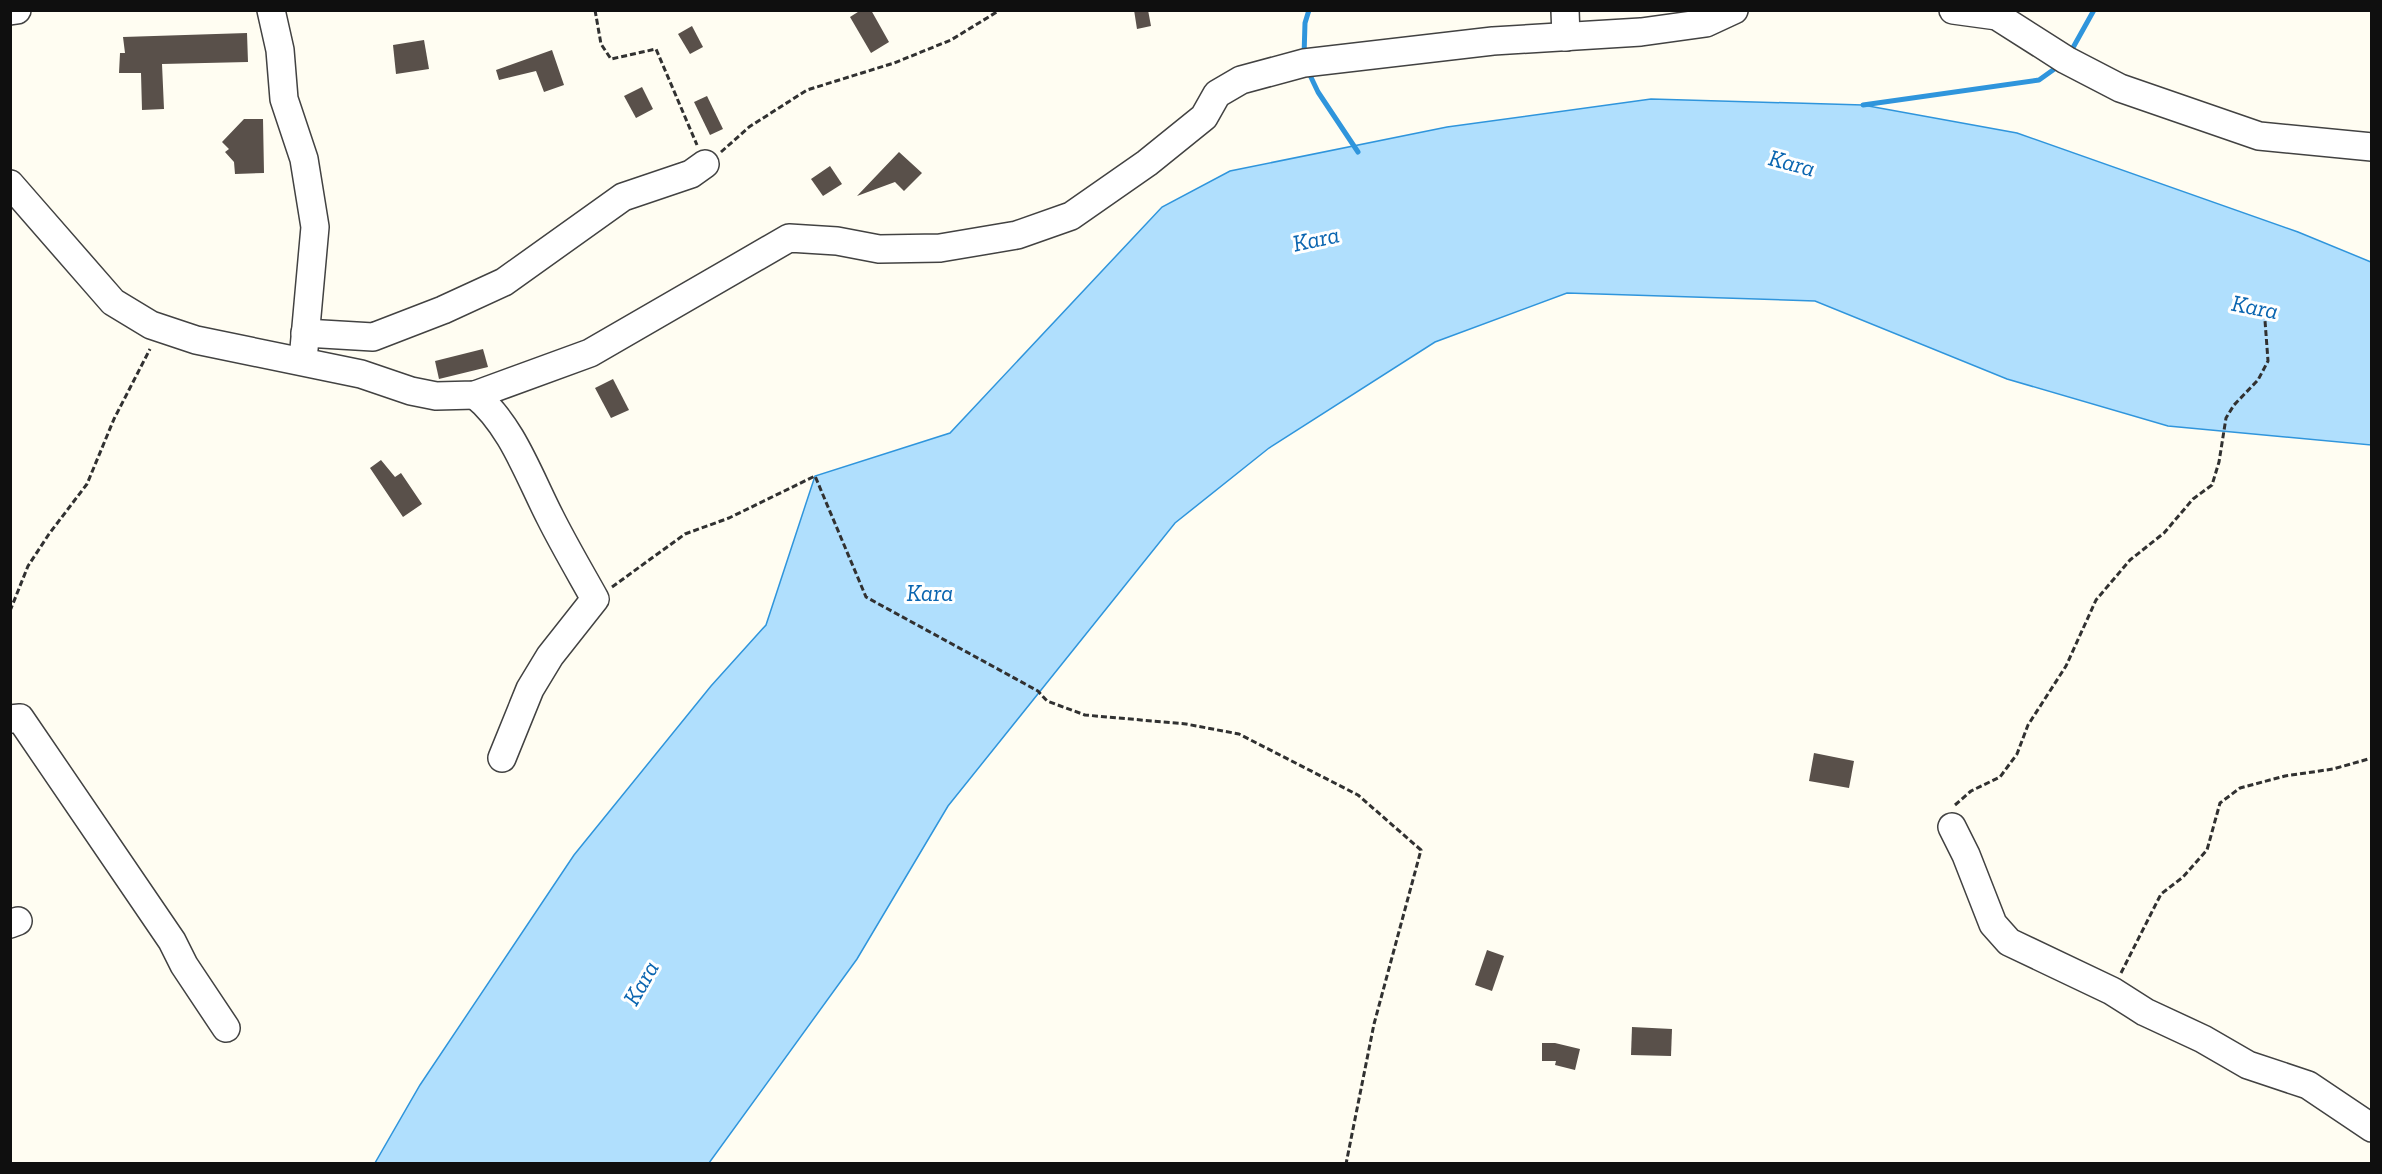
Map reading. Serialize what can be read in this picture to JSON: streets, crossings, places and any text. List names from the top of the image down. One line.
{"water":["Kara"]}
